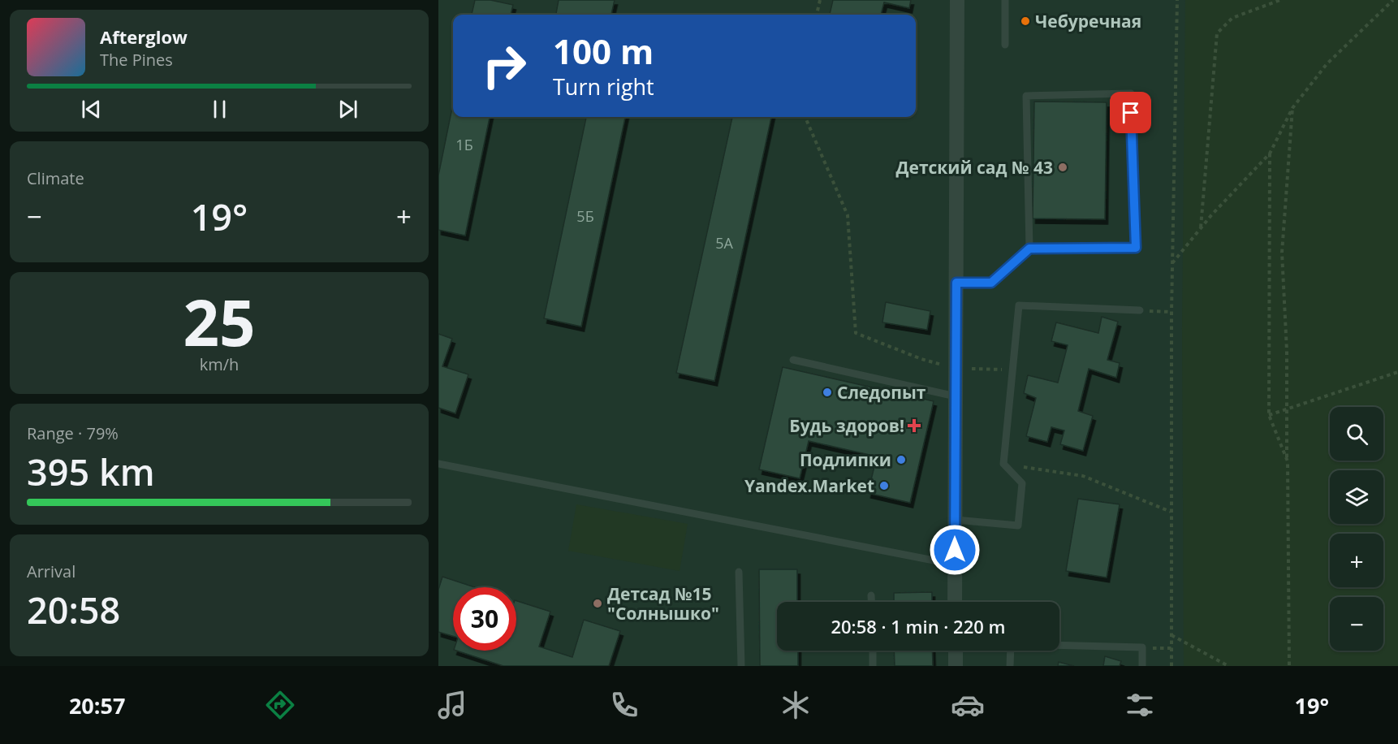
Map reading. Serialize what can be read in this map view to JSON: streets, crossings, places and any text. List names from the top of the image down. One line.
{"places":{"other":["Чебуречная","Детский сад № 43","Следопыт","Подлипки","Yandex.Market","Детсад №15 \"Солнышко\""],"health":["Будь здоров!"]},"house_numbers":["1Б","5Б","5А"],"page":{"turn":["100 m","Turn right"],"song":["Afterglow","The Pines"],"tile":["Climate",["25","km/h"],["Range · 79%","395 km"],["Arrival","20:58"]],"heat":["−","19°","+"],"map_buttons":["+","−"],"limit":"30","trip":"20:58 · 1 min · 220 m","tabs":["20:57","19°"]}}
